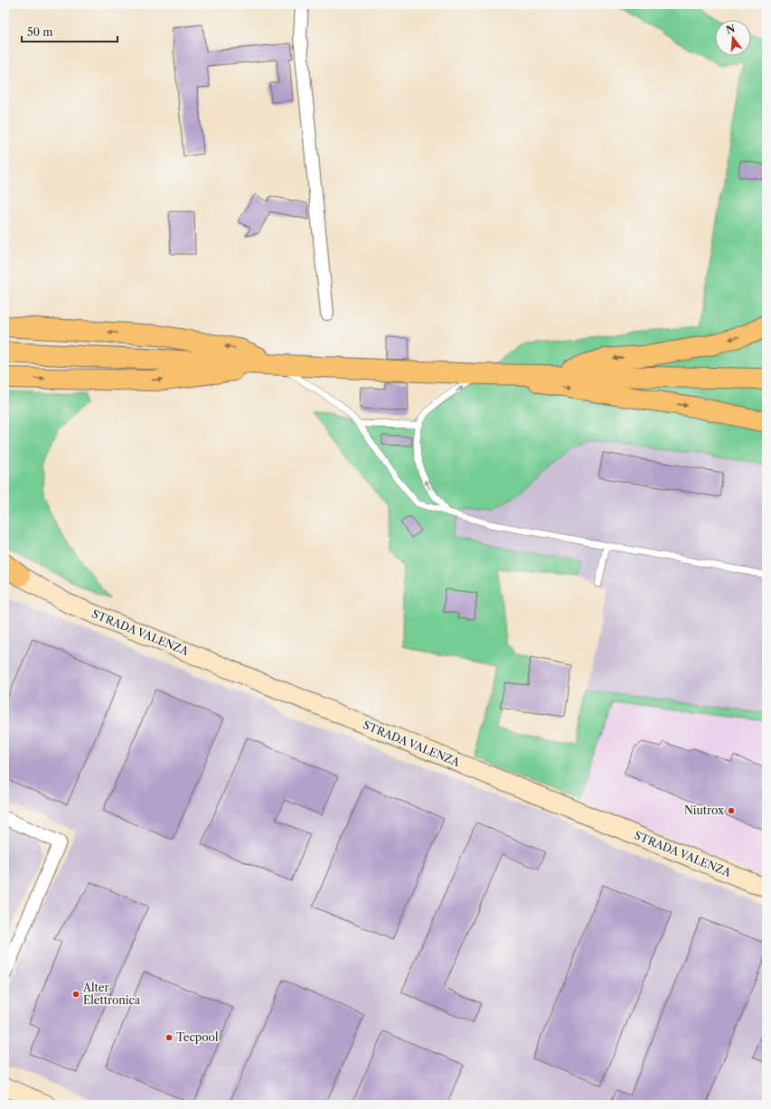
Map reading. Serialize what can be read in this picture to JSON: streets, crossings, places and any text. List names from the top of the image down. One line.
{"streets":{"main road":["STRADA VALENZA"]},"places":["Niutrox","Alter Elettronica","Tecpool"],"scale_bar":"50 m","north":"top"}
